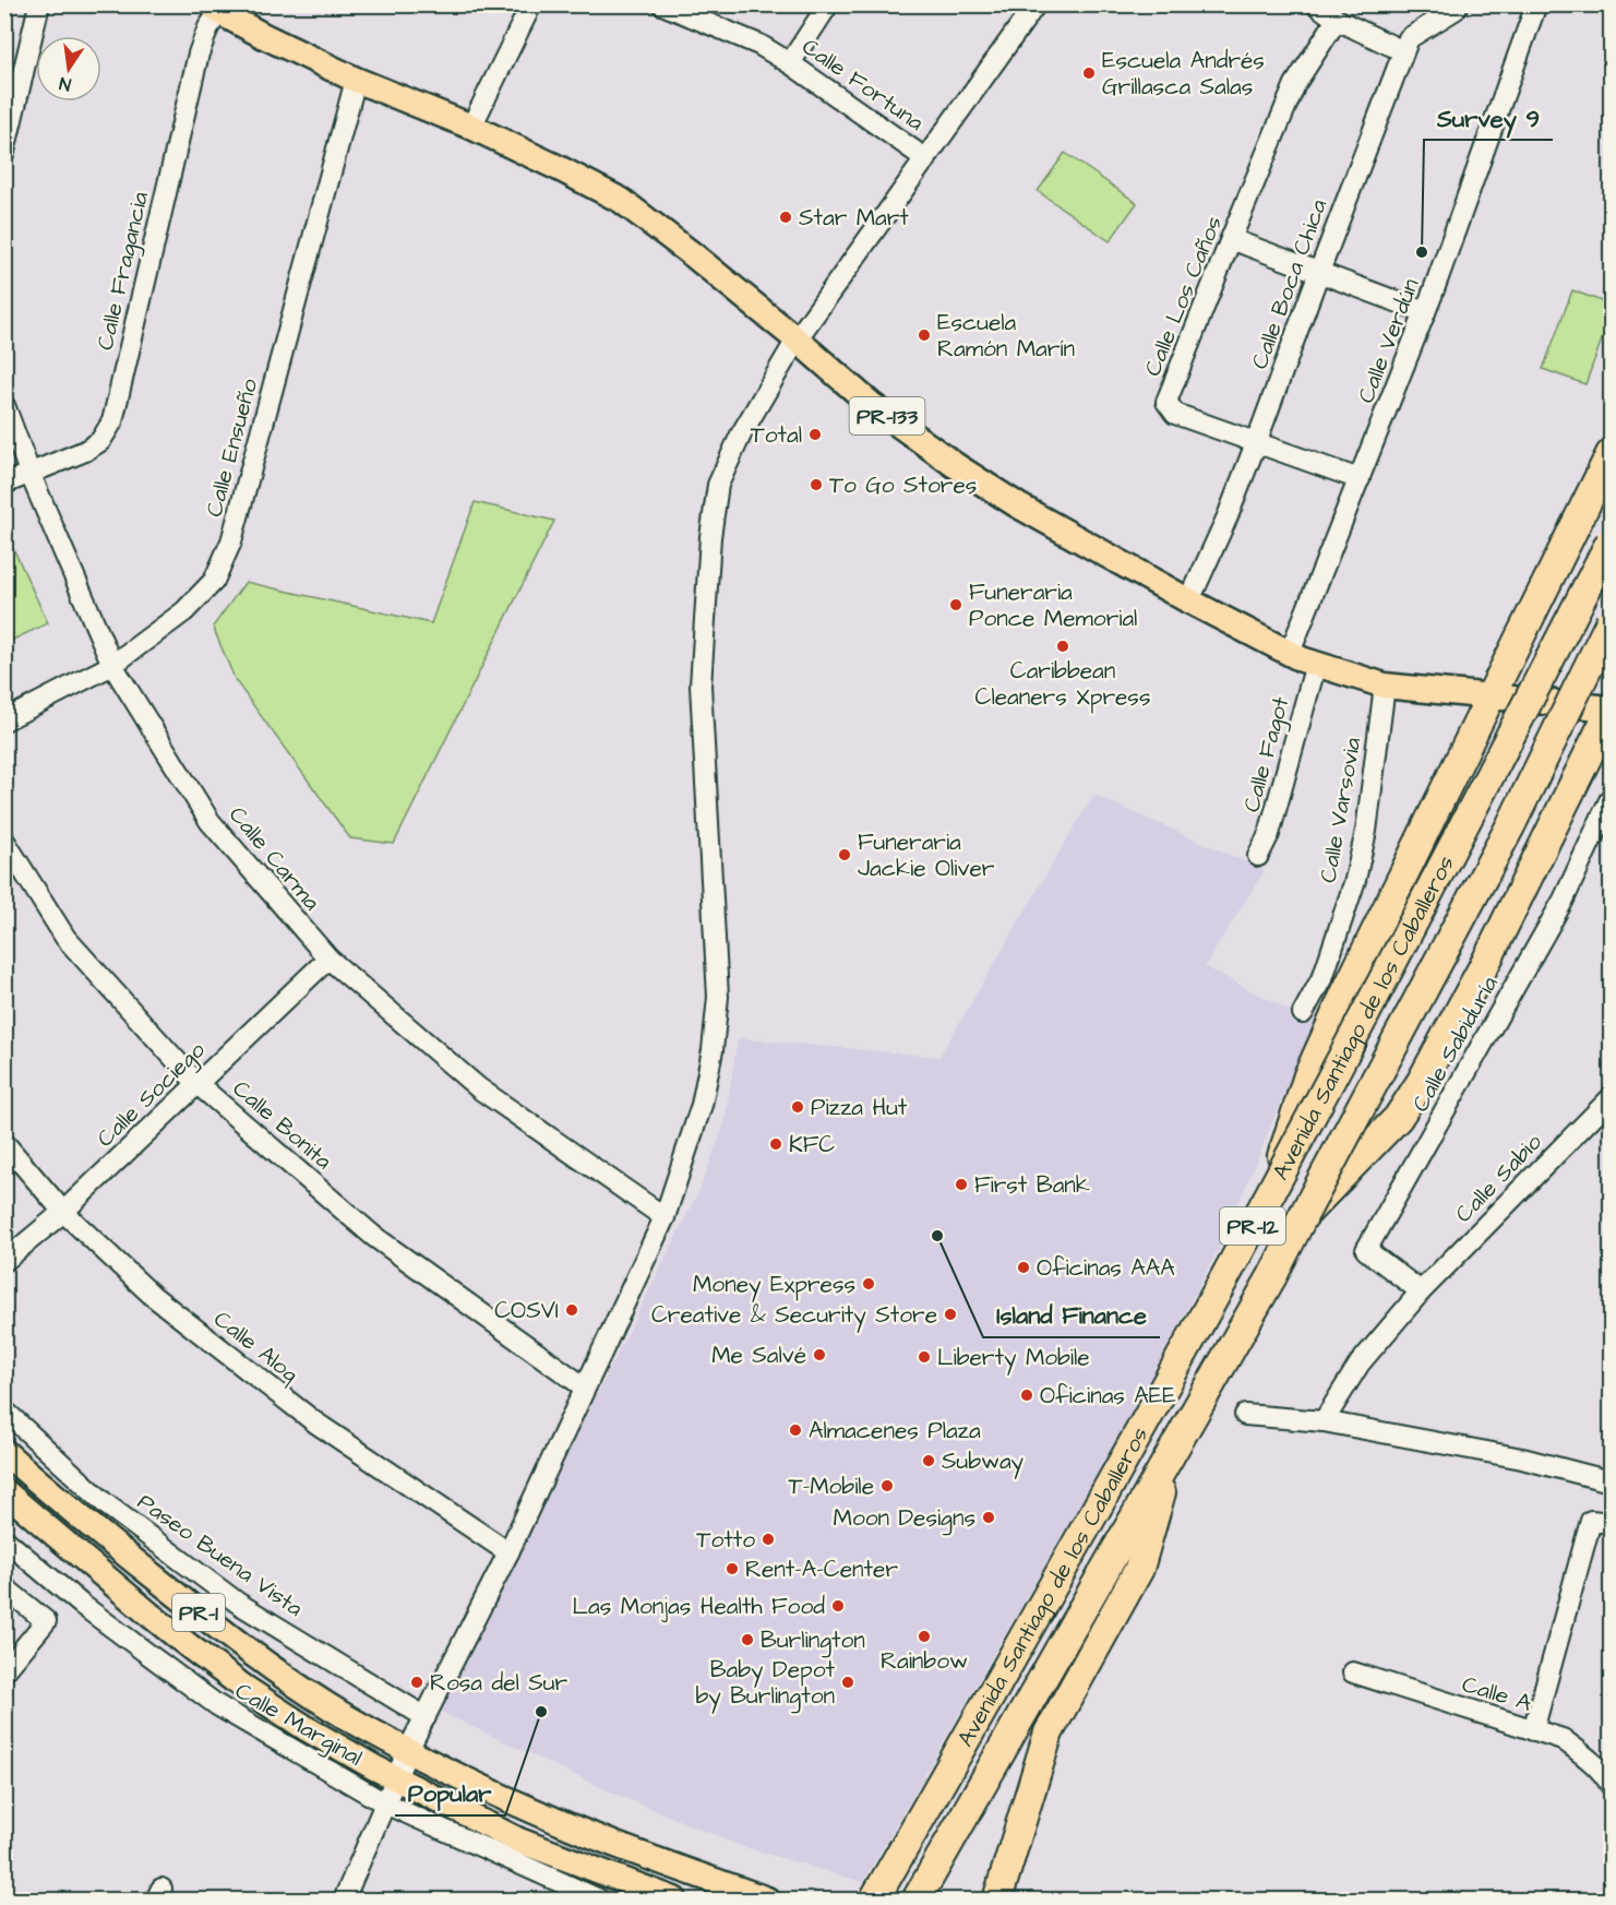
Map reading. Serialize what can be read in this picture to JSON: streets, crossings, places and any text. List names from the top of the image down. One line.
{"streets":{"highway":["Avenida Santiago de los Caballeros","PR-12"],"main road":["PR-133","PR-1"],"street":["Calle Fortuna","Calle Fragancia","Calle Boca Chica","Calle Los Caños","Calle Verdún","Calle Ensueño","Calle Fagot","Calle Varsovia","Calle Carma","Calle Sabiduría","Calle Sociego","Calle Bonita","Calle Sabio","Calle Aloq","Paseo Buena Vista","Calle A","Calle Marginal"]},"crossings":[["Calle Fragancia","PR-133"],["Calle Fragancia","Calle Carma"],["Calle Boca Chica","Calle Los Caños"],["Calle Boca Chica","PR-133"],["Calle Los Caños","Calle Verdún"],["Calle Verdún","PR-133"],["PR-133","Calle Ensueño"],["PR-133","Calle Fagot"],["PR-133","Calle Varsovia"],["Calle Ensueño","Calle Carma"],["Calle Carma","Calle Sociego"],["Calle Sabiduría","Calle Sabio"],["Calle Sociego","Calle Bonita"],["Calle Sociego","Calle Aloq"]],"places":["Escuela Andrés Grillasca Salas","Star Mart","Survey 9","Escuela Ramón Marín","Total","To Go Stores","Funeraria Ponce Memorial","Caribbean Cleaners Xpress","Funeraria Jackie Oliver","Pizza Hut","KFC","First Bank","Island Finance","Oficinas AAA","Money Express","COSVI","Creative & Security Store","Me Salvé","Liberty Mobile","Oficinas AEE","Almacenes Plaza","Subway","T-Mobile","Moon Designs","Totto","Rent-A-Center","Las Monjas Health Food","Rainbow","Burlington","Rosa del Sur","Baby Depot by Burlington","Popular"],"north":"bottom"}
